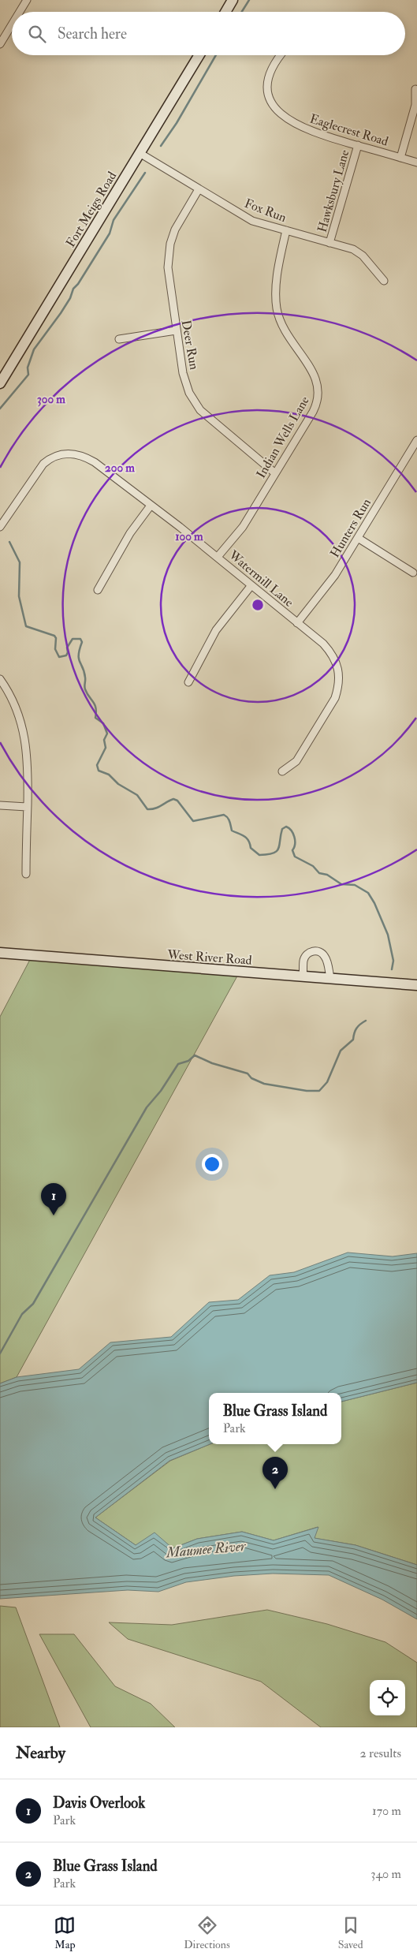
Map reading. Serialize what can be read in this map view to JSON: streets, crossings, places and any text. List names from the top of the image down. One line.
{"streets":{"main road":["Fort Meigs Road","West River Road"],"street":["Eaglecrest Road","Hawksbury Lane","Fox Run","Deer Run","Indian Wells Lane","Hunters Run","Watermill Lane"]},"crossings":[["Eaglecrest Road","Hawksbury Lane"],["Hawksbury Lane","Fox Run"],["Fort Meigs Road","Fox Run"],["Fox Run","Deer Run"],["Fox Run","Indian Wells Lane"],["Deer Run","Indian Wells Lane"],["Indian Wells Lane","Watermill Lane"],["Hunters Run","Watermill Lane"]],"water":["Maumee River"],"page":{"search":"Search here","pins":["1","2"],"popup":["Blue Grass Island","Park"],"heading":["Nearby","2 results"],"list":[{"mark":"1","name":"Davis Overlook","note":"Park","value":"170 m"},{"mark":"2","name":"Blue Grass Island","note":"Park","value":"340 m"}],"nav":["Map","Directions","Saved"]},"rings":["300 m","200 m","100 m"]}
